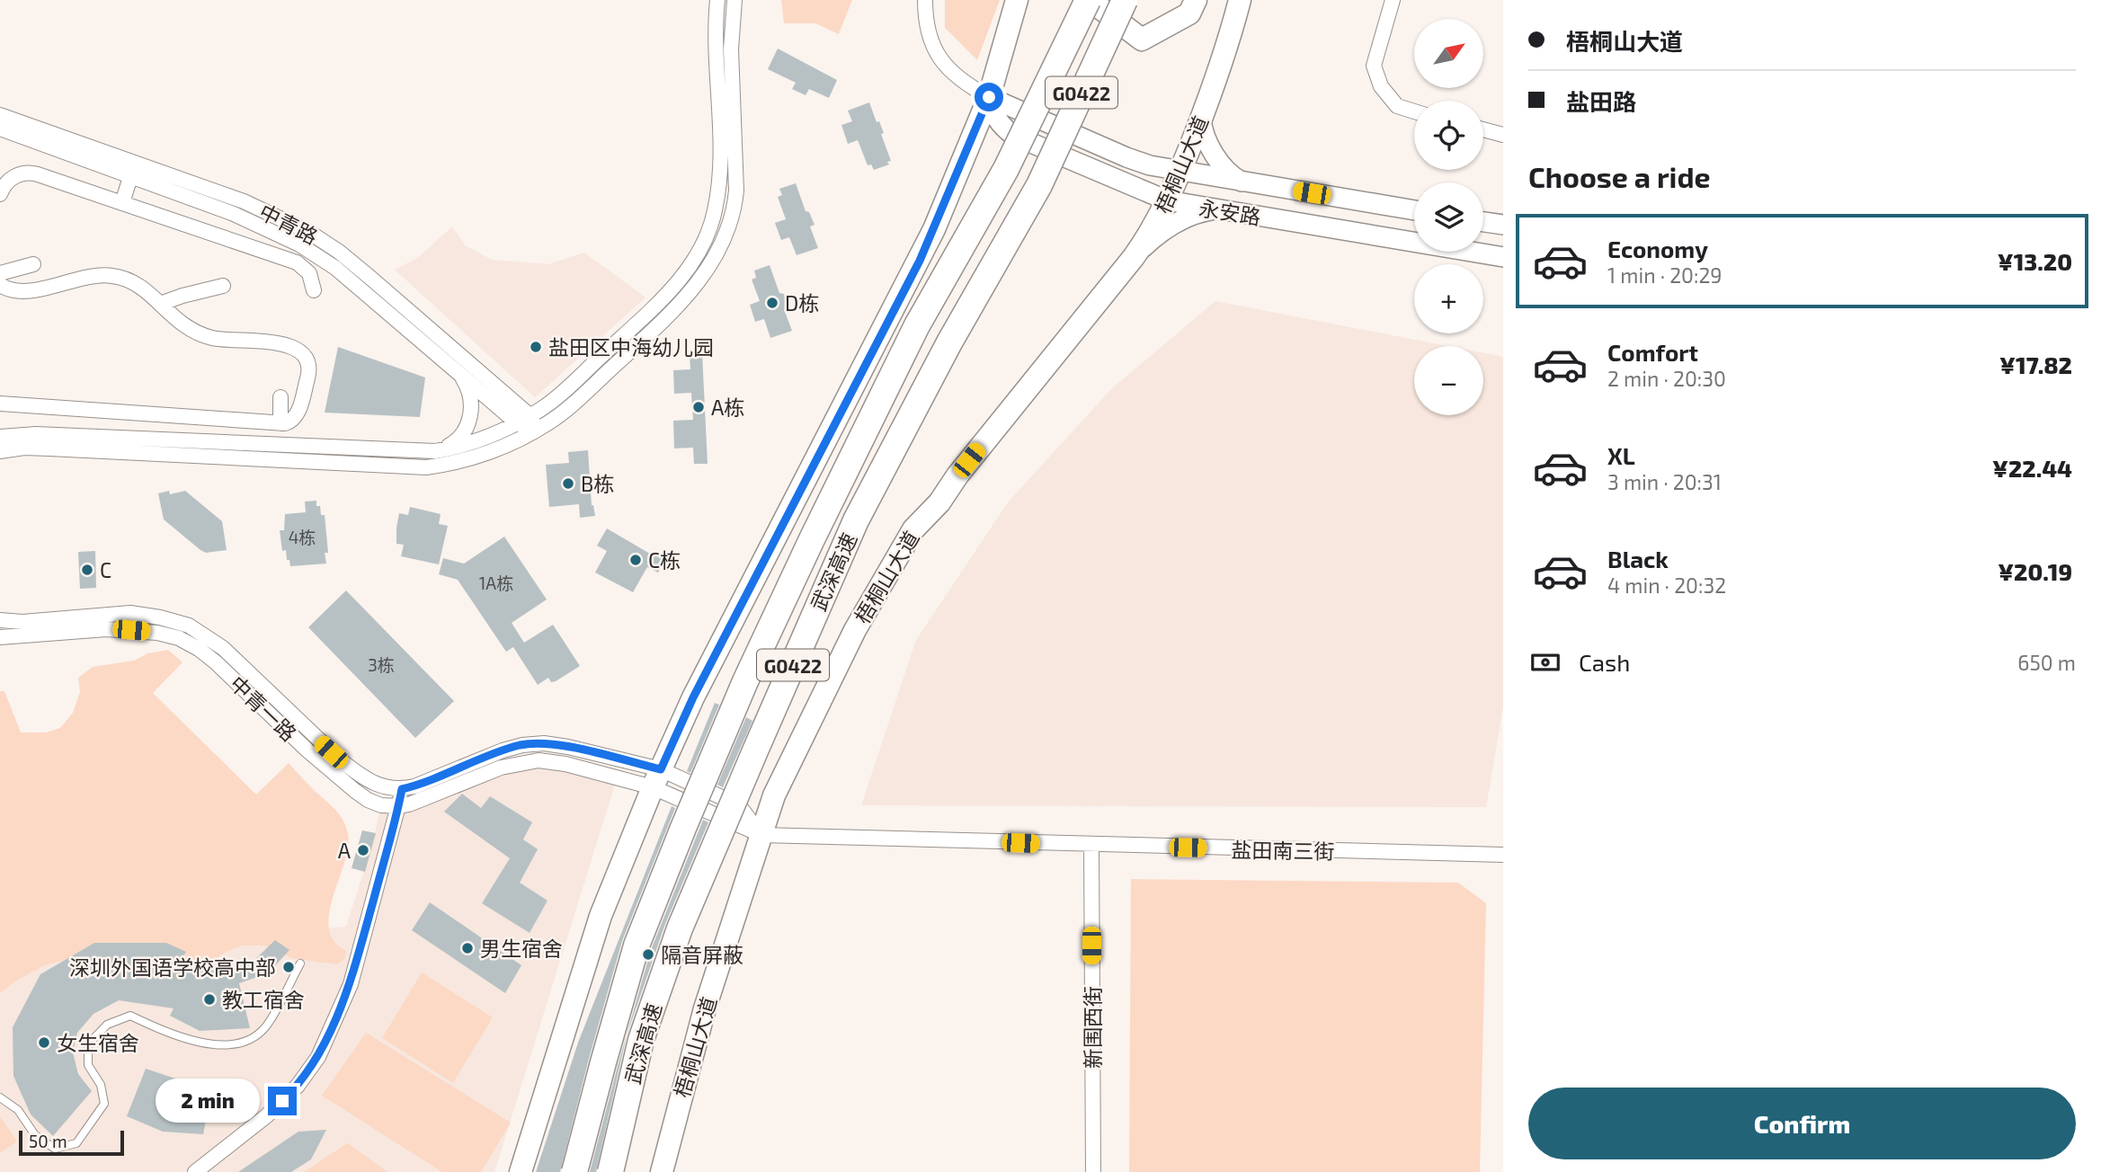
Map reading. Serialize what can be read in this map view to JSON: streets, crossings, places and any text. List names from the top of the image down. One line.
{"streets":{"highway":["G0422","武深高速"],"main road":["梧桐山大道","永安路"],"street":["中青路","中青一路","盐田南三街","新围西街"]},"crossings":[["梧桐山大道","永安路"],["梧桐山大道","盐田南三街"],["盐田南三街","新围西街"]],"places":["D栋","盐田区中海幼儿园","A栋","B栋","C栋","C","A","男生宿舍","隔音屏蔽","深圳外国语学校高中部","教工宿舍","女生宿舍"],"house_numbers":["4栋","1A栋","3栋"],"scale_bar":"50 m","north":"top right","page":{"banner":["梧桐山大道","盐田路"],"map_buttons":["+","−"],"heading":"Choose a ride","list":[{"name":"Economy","note":"1 min · 20:29","value":"¥13.20"},{"name":"Comfort","note":"2 min · 20:30","value":"¥17.82"},{"name":"XL","note":"3 min · 20:31","value":"¥22.44"},{"name":"Black","note":"4 min · 20:32","value":"¥20.19"}],"pay":["Cash","650 m"],"buttons":"Confirm","bubble":"2 min","scale":"50 m"}}
